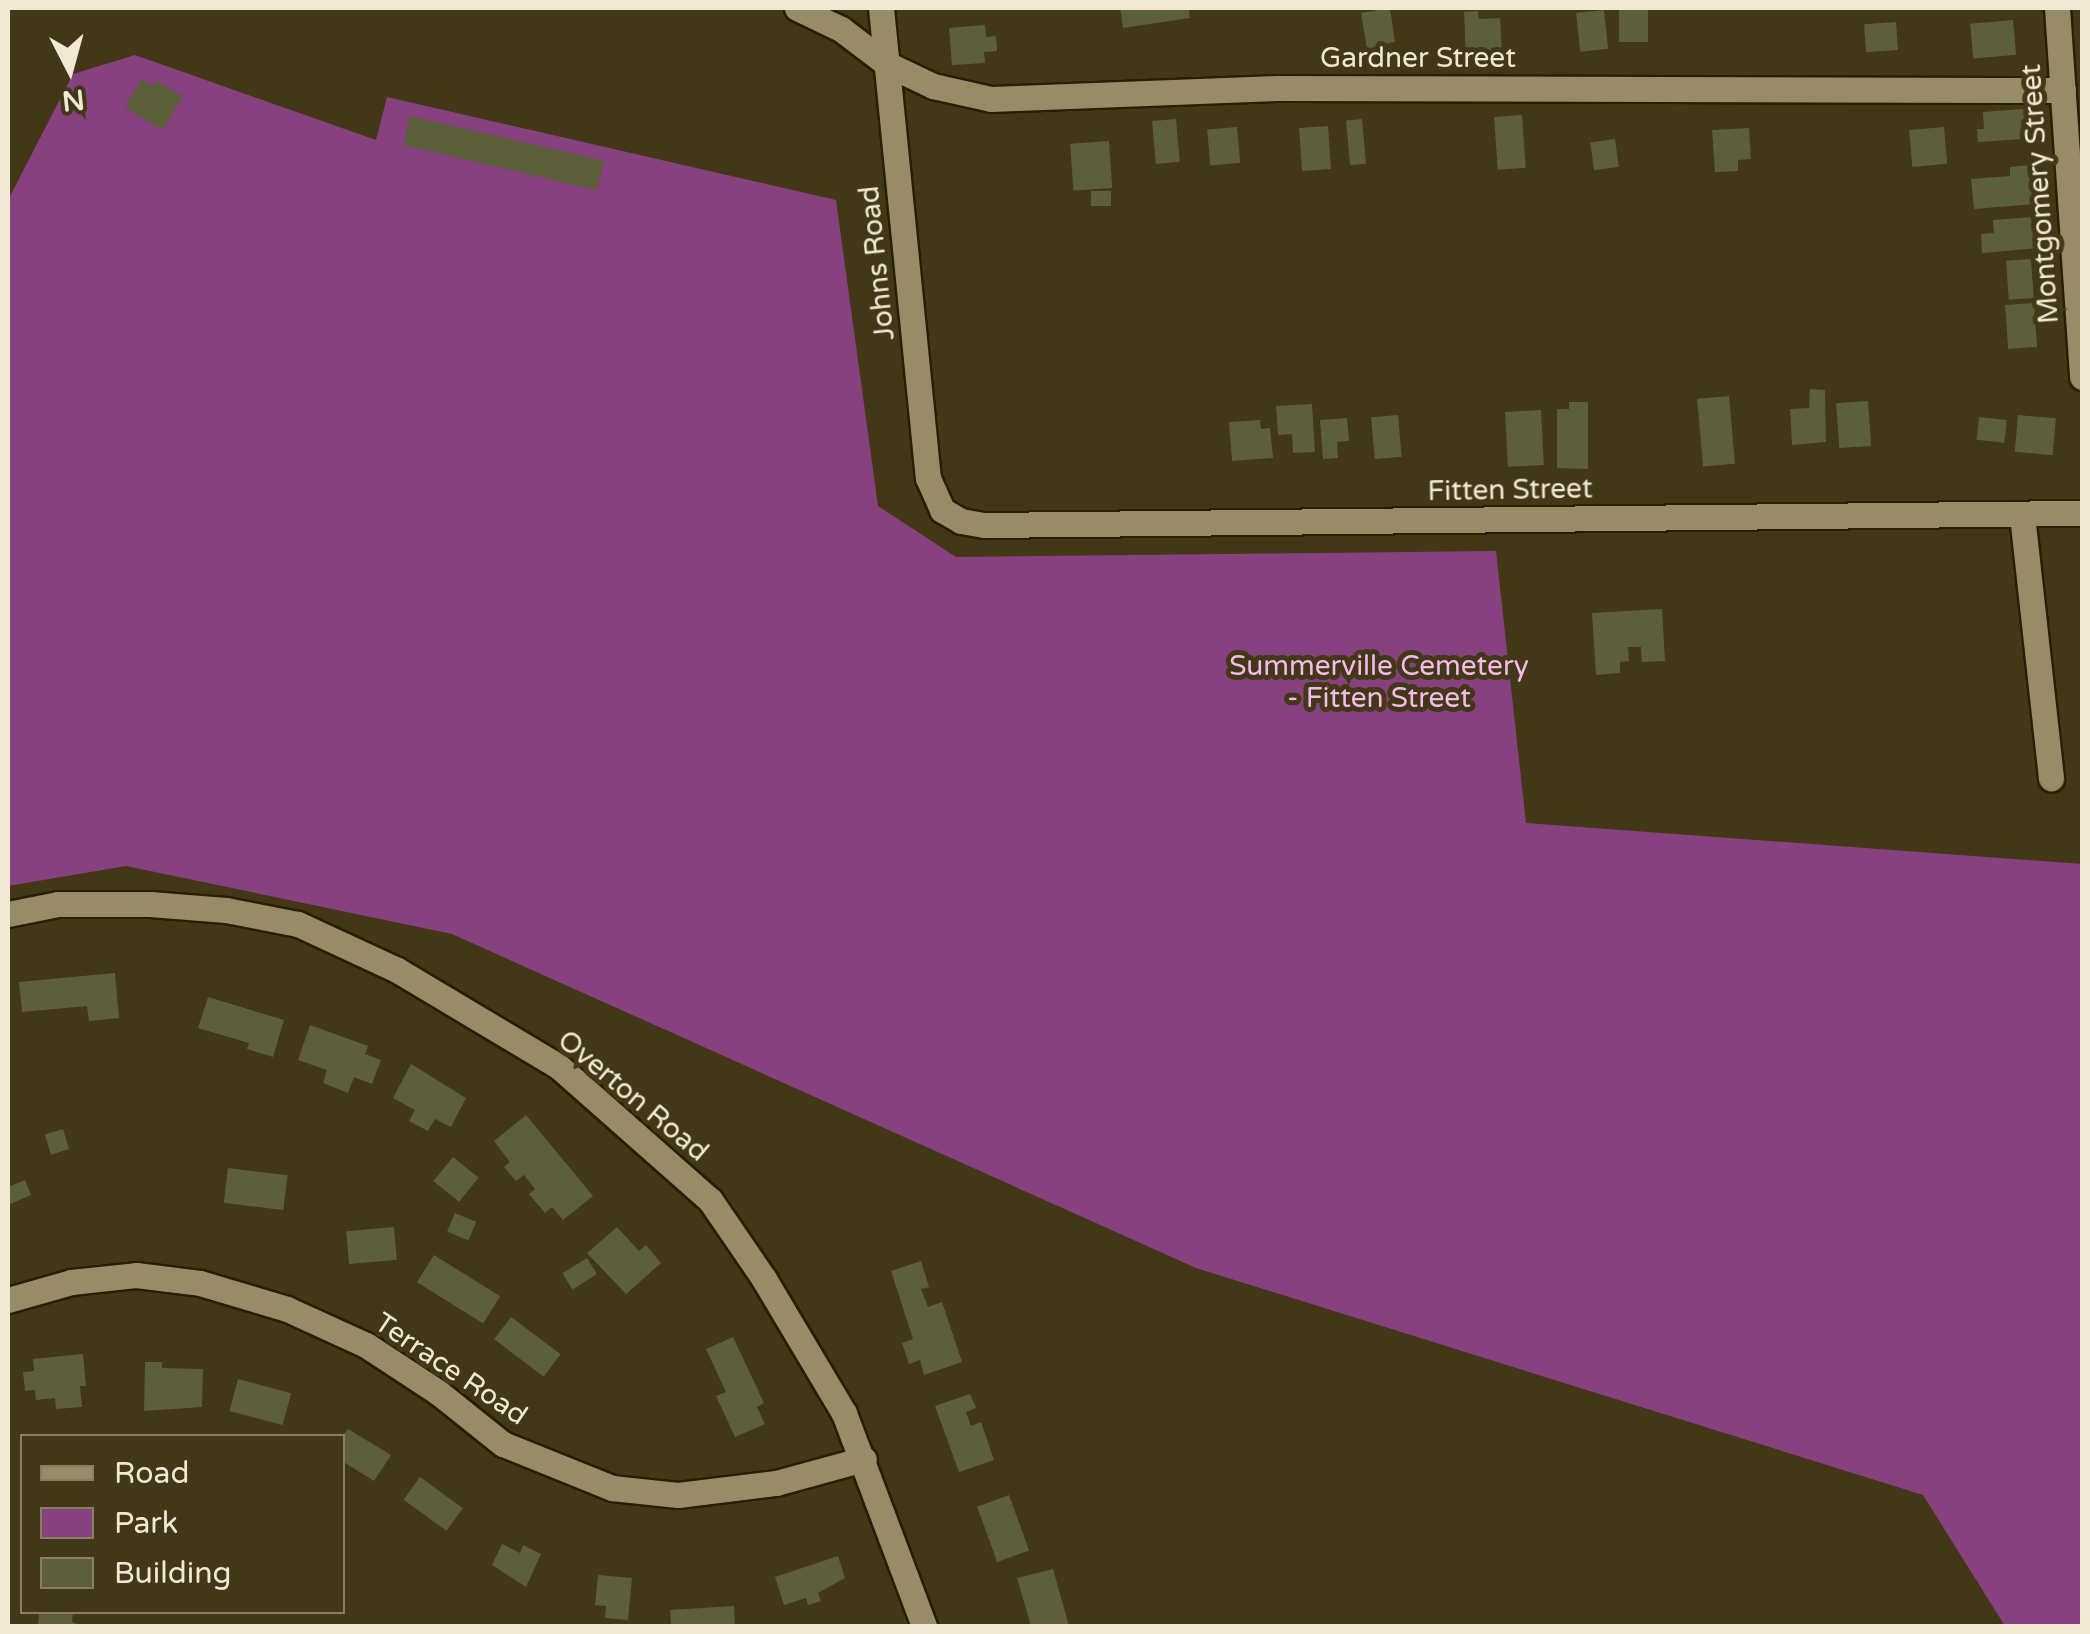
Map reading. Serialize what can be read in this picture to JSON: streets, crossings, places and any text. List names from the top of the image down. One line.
{"streets":{"street":["Gardner Street","Montgomery Street","Johns Road","Fitten Street","Overton Road","Terrace Road"]},"crossings":[["Gardner Street","Montgomery Street"],["Gardner Street","Johns Road"],["Johns Road","Fitten Street"],["Overton Road","Terrace Road"]],"parks":["Summerville Cemetery - Fitten Street"],"legend":["Road","Park","Building"],"north":"bottom"}
